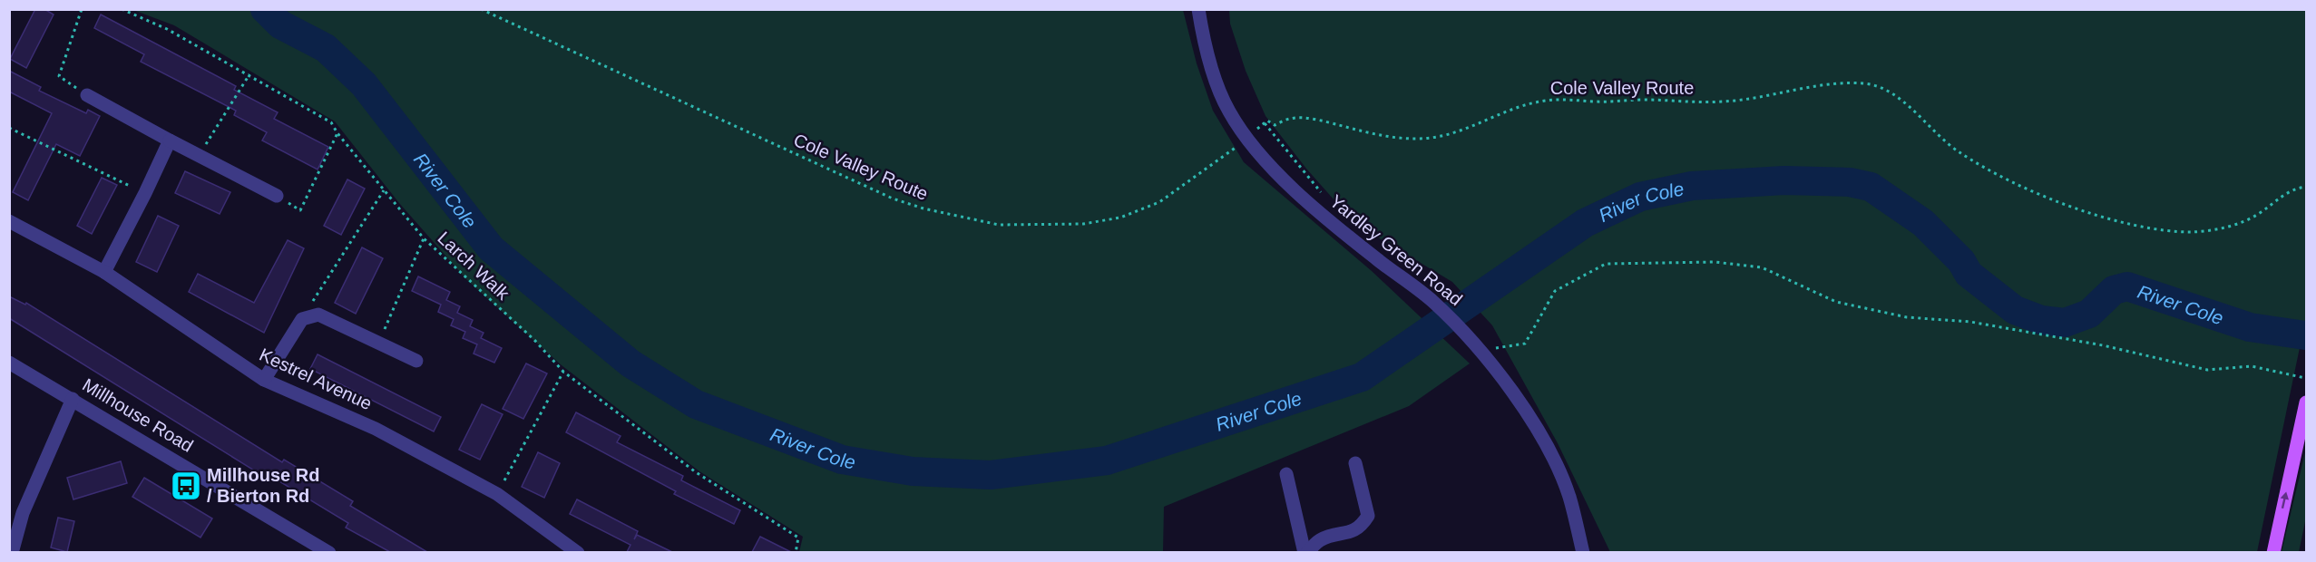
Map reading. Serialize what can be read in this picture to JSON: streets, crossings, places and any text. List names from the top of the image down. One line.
{"streets":{"street":["Yardley Green Road","Kestrel Avenue","Millhouse Road"],"path":["Cole Valley Route","Larch Walk"]},"crossings":[["Cole Valley Route","Yardley Green Road"]],"water":["River Cole"],"places":{"bus stop":["Millhouse Rd / Bierton Rd"]}}
